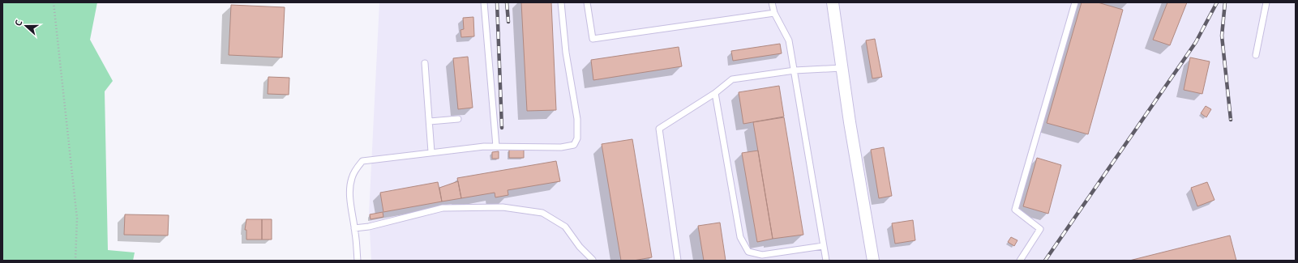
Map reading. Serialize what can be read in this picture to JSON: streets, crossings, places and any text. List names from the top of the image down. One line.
{"north":"left"}
